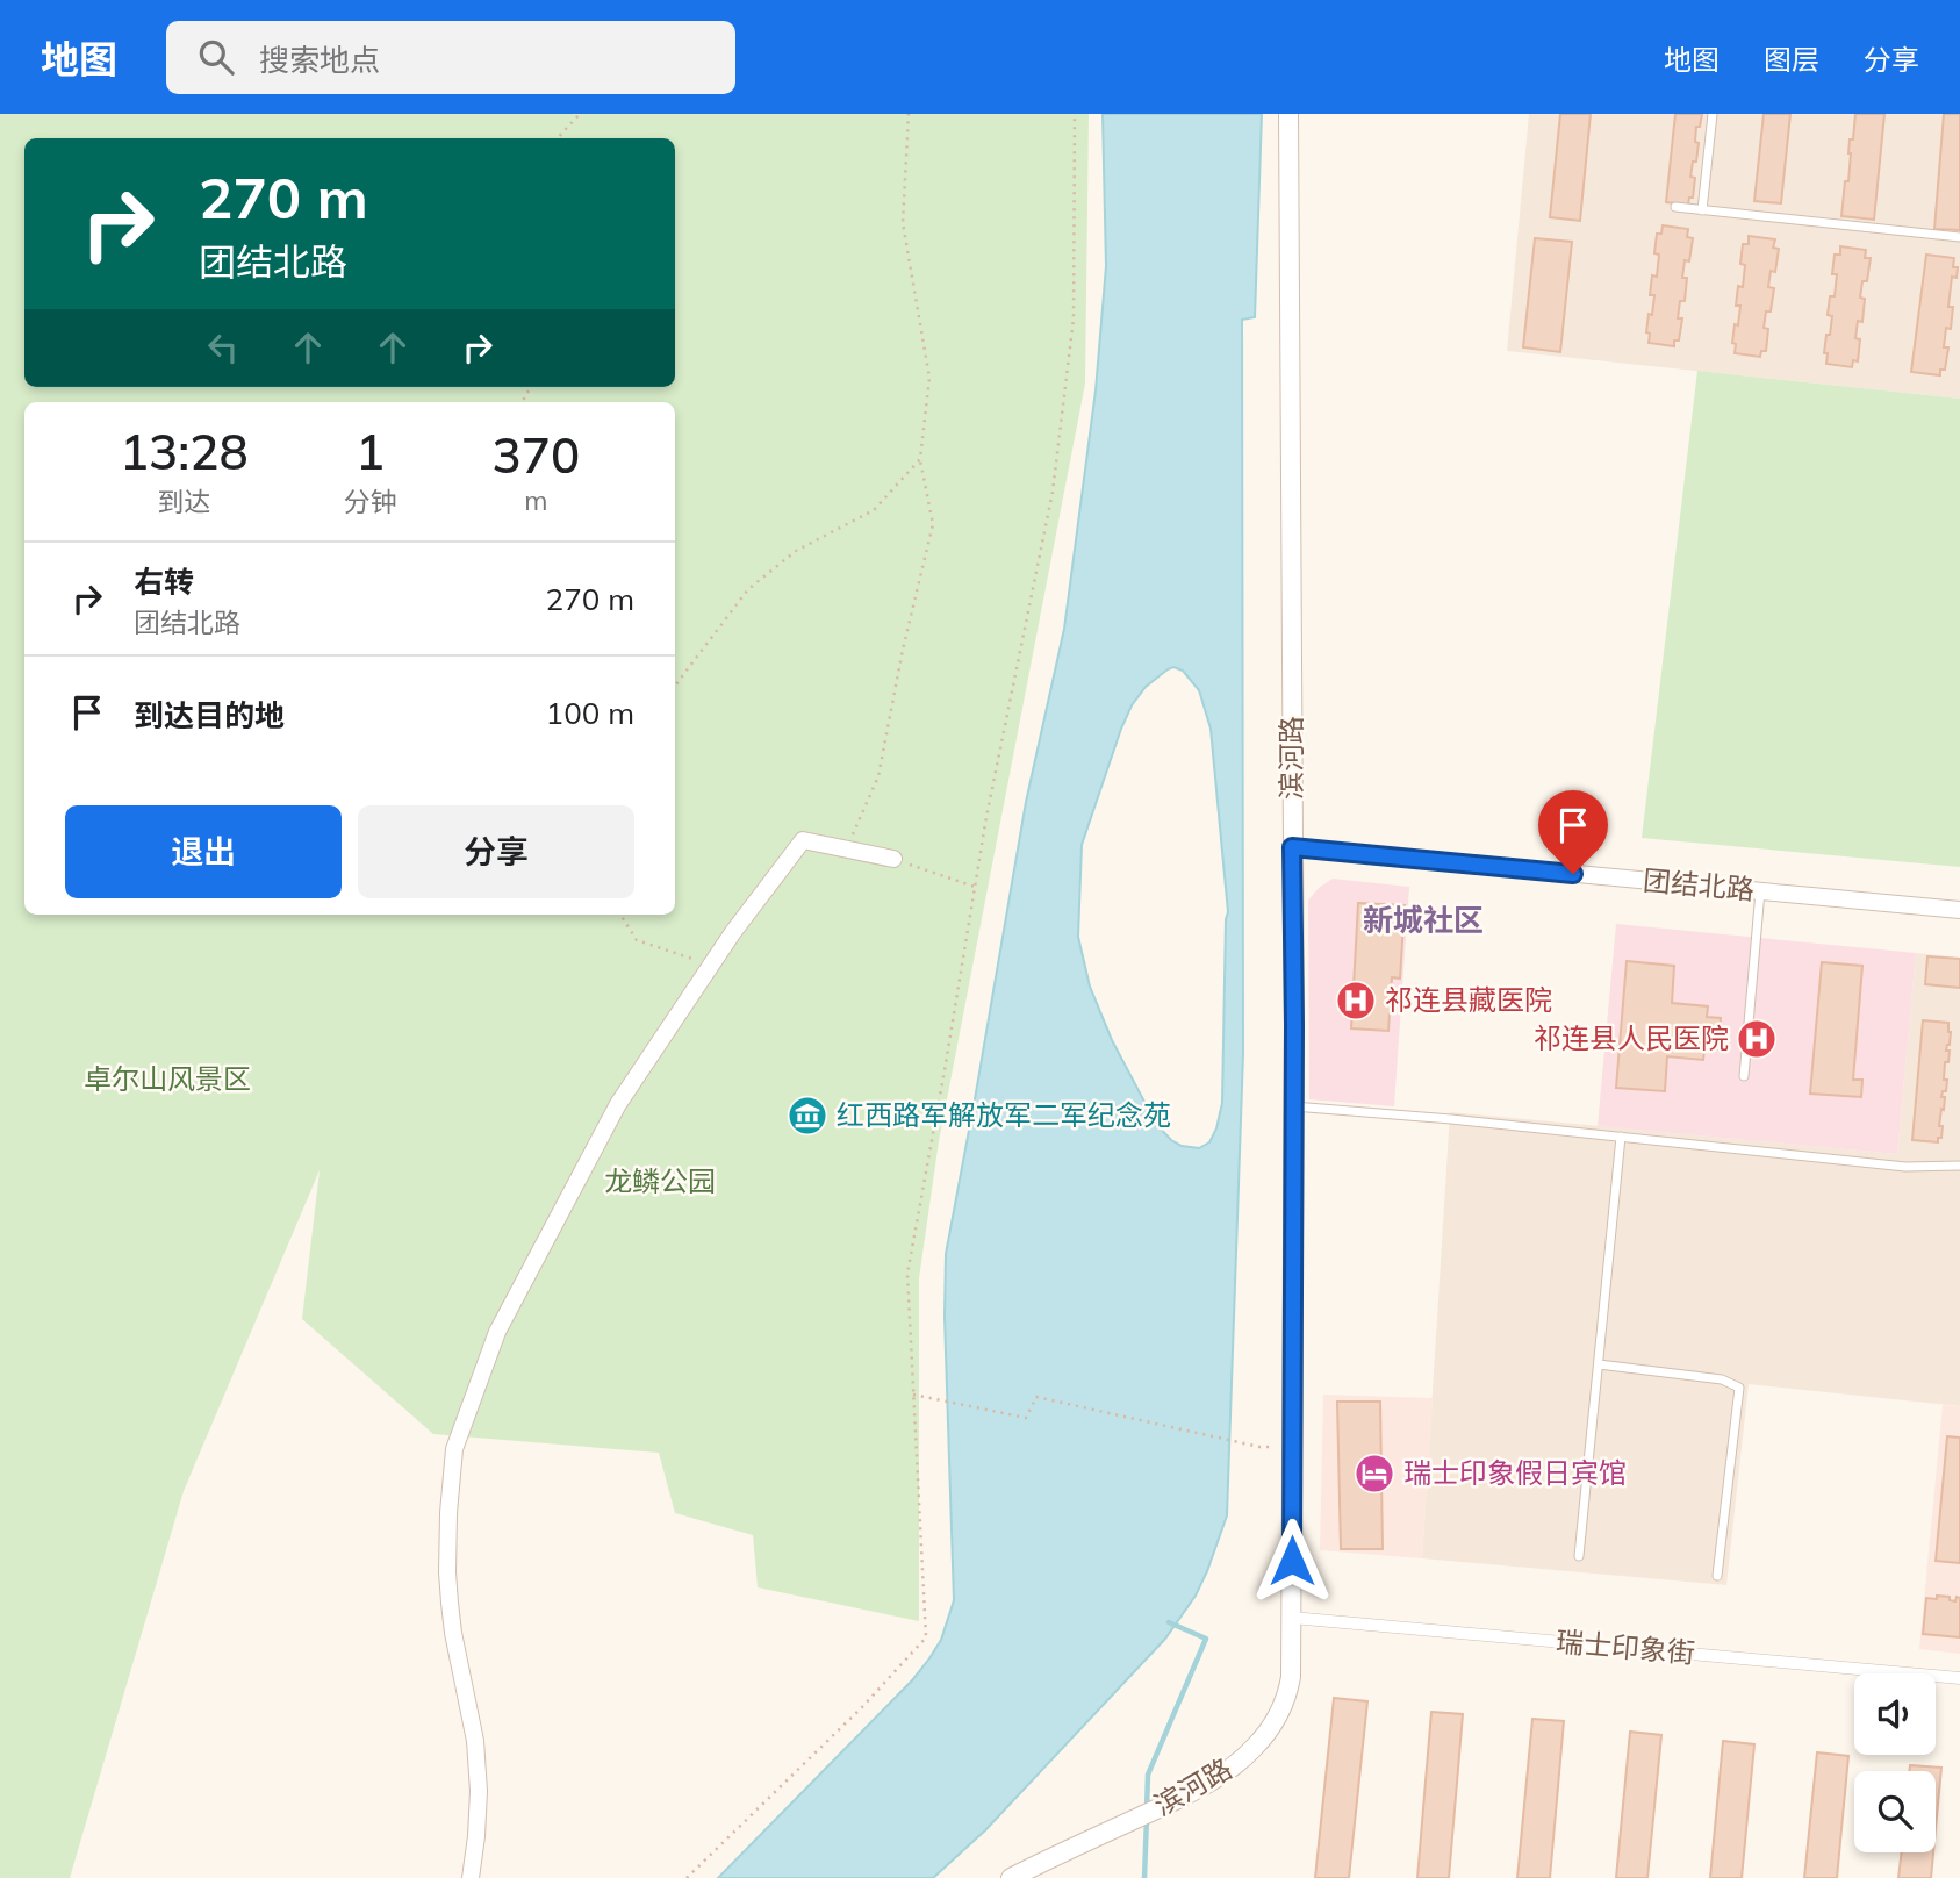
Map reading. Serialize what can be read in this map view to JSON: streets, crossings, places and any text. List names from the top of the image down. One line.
{"streets":{"street":["滨河路","团结北路","瑞士印象街"]},"crossings":[["滨河路","团结北路"],["滨河路","瑞士印象街"]],"districts":["新城社区"],"parks":["卓尔山风景区","龙鳞公园"],"places":{"hospital":["祁连县藏医院","祁连县人民医院"],"museum":["红西路军解放军二军纪念苑"],"hotel":["瑞士印象假日宾馆"]},"page":{"header":"地图","search":"搜索地点","nav":["地图","图层","分享"],"turn":["270 m","团结北路"],"eta":["13:28","到达","1","分钟","370","m"],"list":[{"name":"右转","note":"团结北路","value":"270 m"},{"name":"到达目的地","value":"100 m"}],"buttons":["退出","分享"]}}
